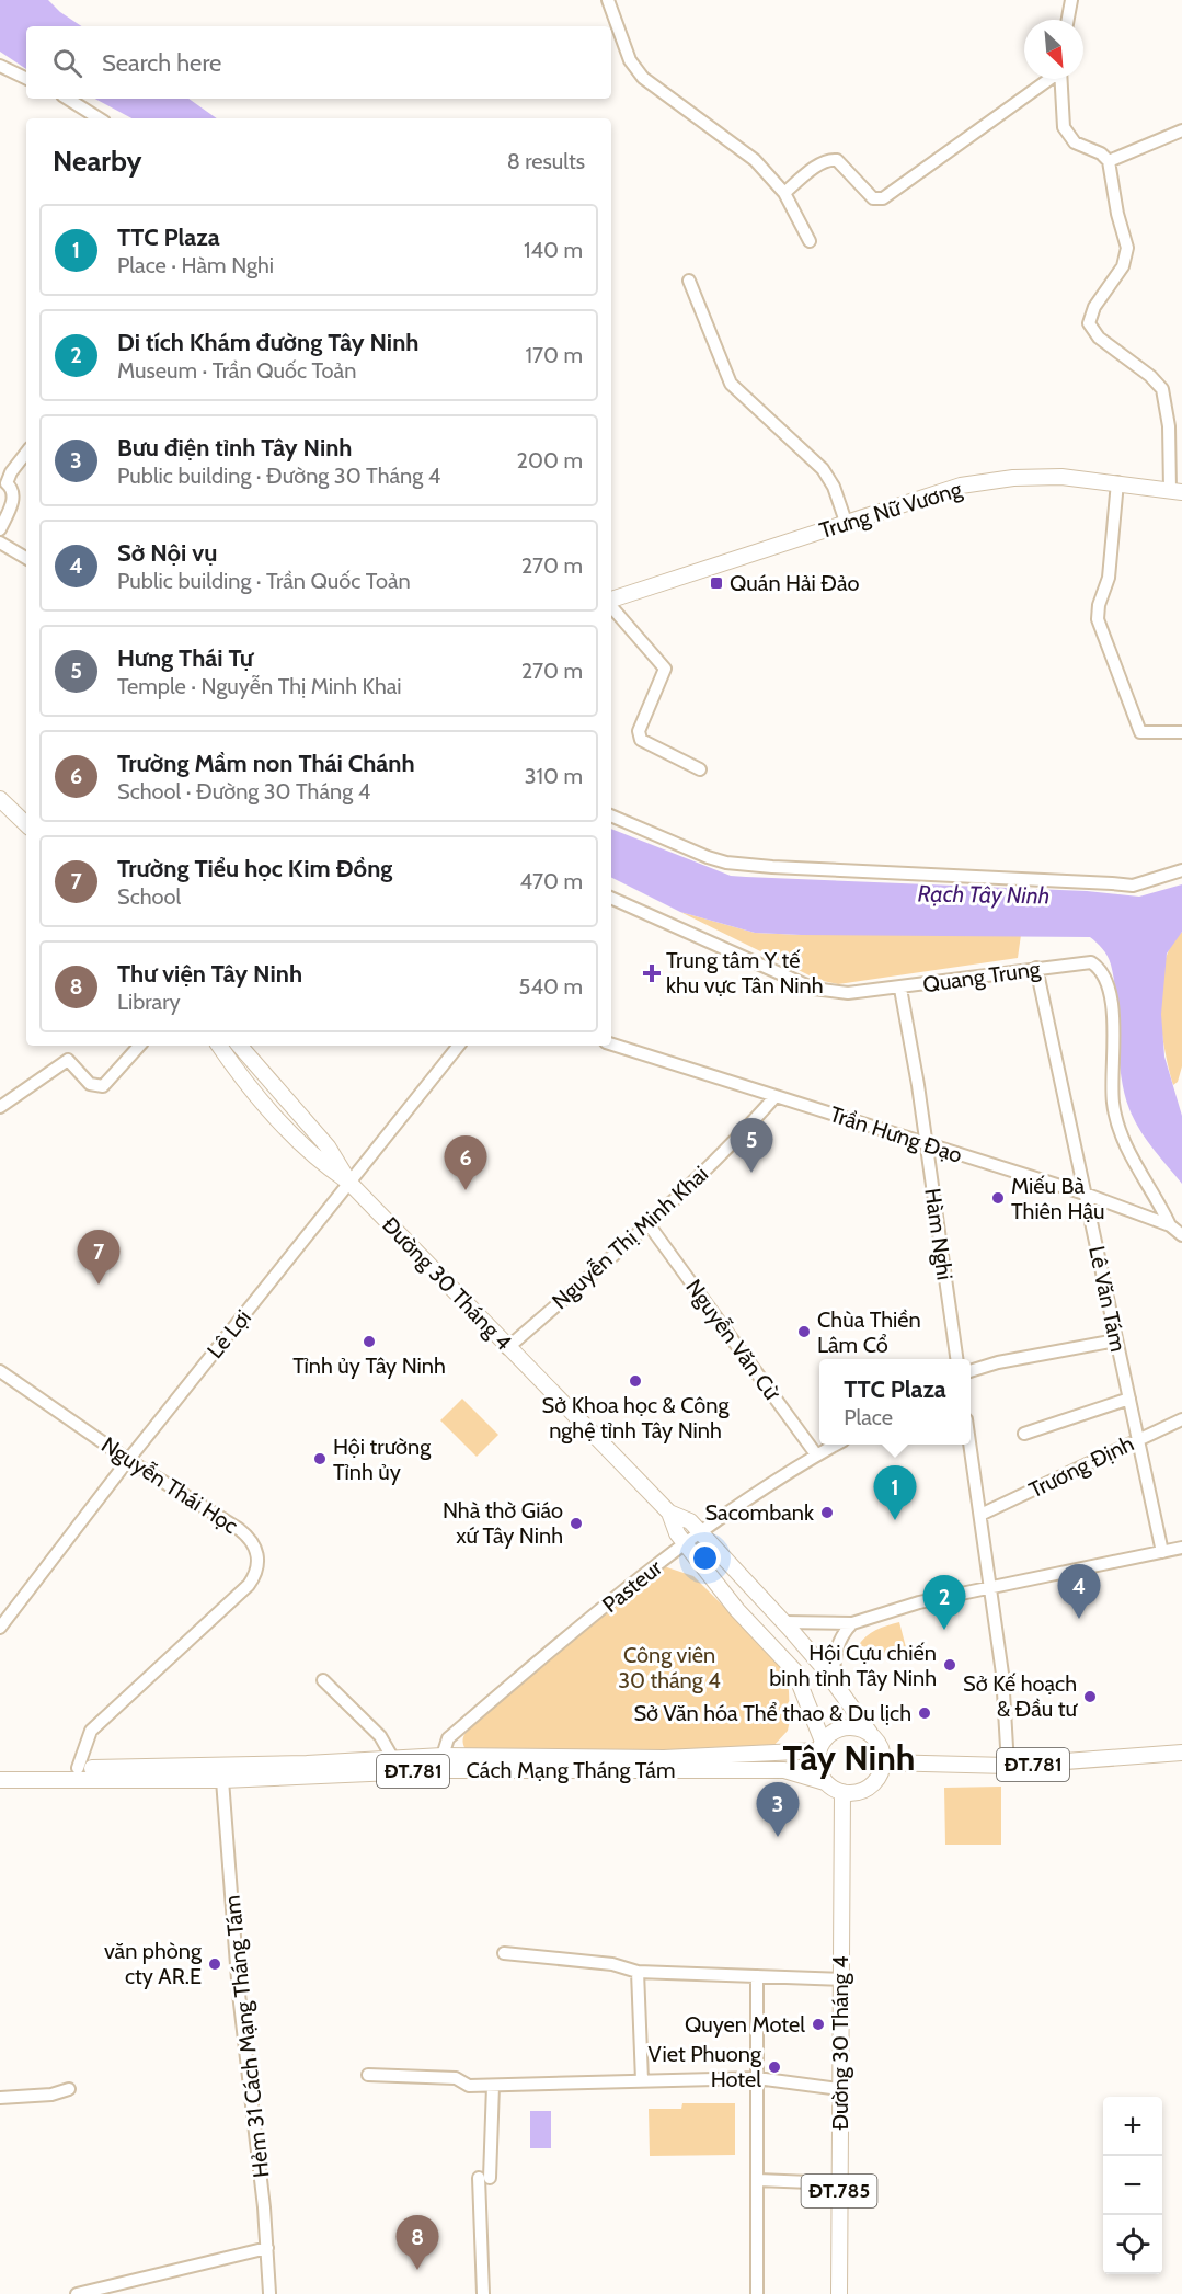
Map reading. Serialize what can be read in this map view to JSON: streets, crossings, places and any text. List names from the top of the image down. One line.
{"streets":{"main road":["Trưng Nữ Vương","Đường 30 Tháng 4","ĐT.781","Cách Mạng Tháng Tám","ĐT.785"],"street":["Quang Trung","Trần Hưng Đạo","Hàm Nghi","Nguyễn Thị Minh Khai","Lê Văn Tám","Lê Lợi","Nguyễn Văn Cừ","Trương Định","Nguyễn Thái Học","Pasteur","Hẻm 31 Cách Mạng Tháng Tám"]},"crossings":[["Quang Trung","Trần Hưng Đạo"],["Quang Trung","Hàm Nghi"],["Quang Trung","Lê Văn Tám"],["Trần Hưng Đạo","Hàm Nghi"],["Trần Hưng Đạo","Nguyễn Thị Minh Khai"],["Trần Hưng Đạo","Lê Văn Tám"],["Nguyễn Thị Minh Khai","Đường 30 Tháng 4"],["Nguyễn Thị Minh Khai","Nguyễn Văn Cừ"],["Đường 30 Tháng 4","Lê Lợi"],["Đường 30 Tháng 4","Pasteur"],["Đường 30 Tháng 4","ĐT.781"],["Đường 30 Tháng 4","Cách Mạng Tháng Tám"],["Lê Văn Tám","Trương Định"],["Lê Lợi","Nguyễn Thái Học"],["Nguyễn Văn Cừ","Pasteur"],["Nguyễn Thái Học","Cách Mạng Tháng Tám"],["Pasteur","Cách Mạng Tháng Tám"],["ĐT.781","Cách Mạng Tháng Tám"],["Cách Mạng Tháng Tám","Hẻm 31 Cách Mạng Tháng Tám"]],"districts":["Tây Ninh"],"water":["Rạch Tây Ninh"],"parks":["Công viên 30 tháng 4"],"places":{"transit":["Quán Hải Đảo"],"health":["Trung tâm Y tế khu vực Tân Ninh"],"other":["Miếu Bà Thiên Hậu","Chùa Thiền Lâm Cổ","Tỉnh ủy Tây Ninh","Sở Khoa học & Công nghệ tỉnh Tây Ninh","Hội trường Tỉnh ủy","Sacombank","Nhà thờ Giáo xứ Tây Ninh","Hội Cựu chiến binh tỉnh Tây Ninh","Sở Kế hoạch & Đầu tư","Sở Văn hóa Thể thao & Du lịch","văn phòng cty AR.E","Quyen Motel","Viet Phuong Hotel"]},"north":"bottom right","page":{"search":"Search here","heading":["Nearby","8 results"],"list":[{"mark":"1","name":"TTC Plaza","note":"Place · Hàm Nghi","value":"140 m"},{"mark":"2","name":"Di tích Khám đường Tây Ninh","note":"Museum · Trần Quốc Toản","value":"170 m"},{"mark":"3","name":"Bưu điện tỉnh Tây Ninh","note":"Public building · Đường 30 Tháng 4","value":"200 m"},{"mark":"4","name":"Sở Nội vụ","note":"Public building · Trần Quốc Toản","value":"270 m"},{"mark":"5","name":"Hưng Thái Tự","note":"Temple · Nguyễn Thị Minh Khai","value":"270 m"},{"mark":"6","name":"Trường Mầm non Thái Chánh","note":"School · Đường 30 Tháng 4","value":"310 m"},{"mark":"7","name":"Trường Tiểu học Kim Đồng","note":"School","value":"470 m"},{"mark":"8","name":"Thư viện Tây Ninh","note":"Library","value":"540 m"}],"pins":["5","6","7","1","4","2","3","8"],"popup":["TTC Plaza","Place"],"map_buttons":["+","−"]}}
